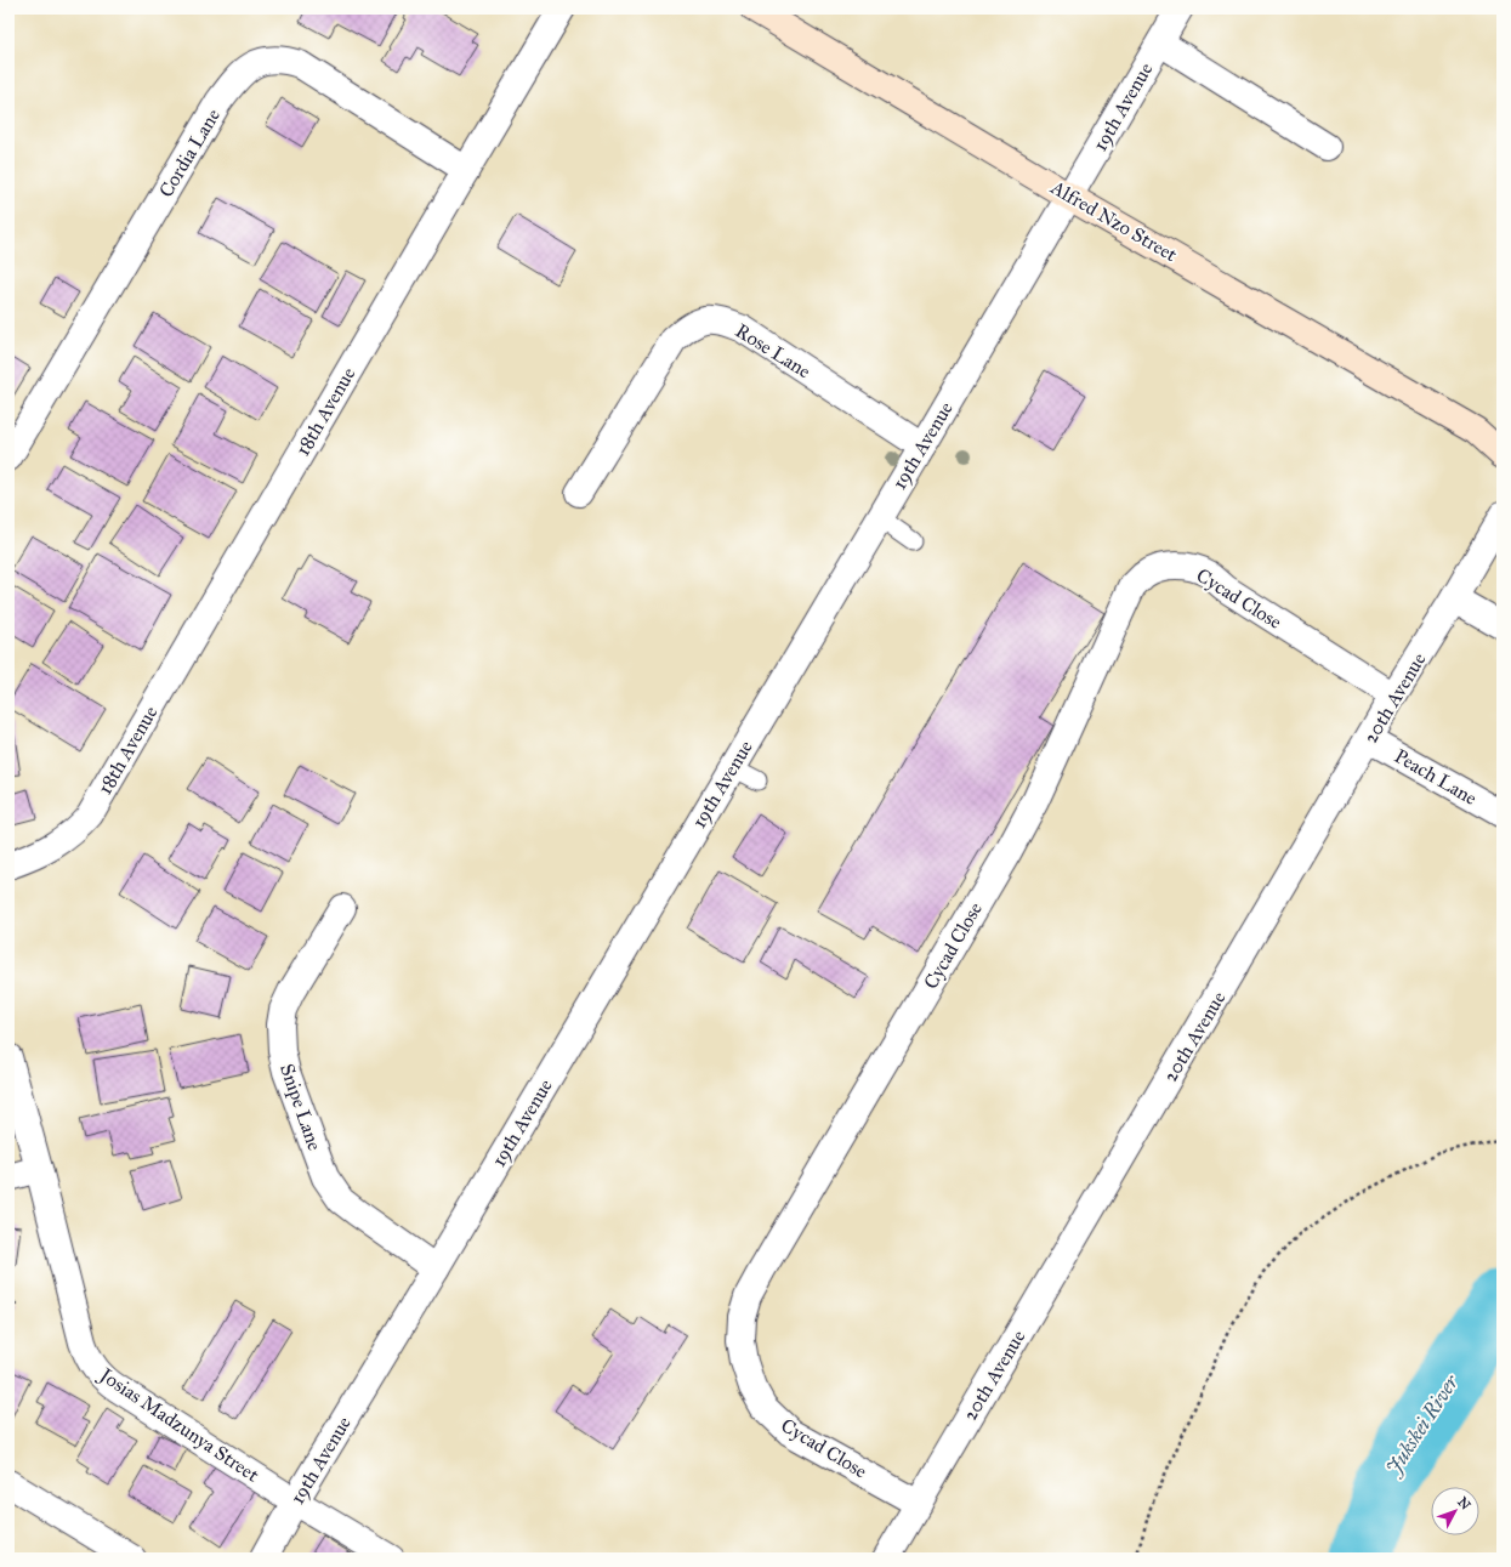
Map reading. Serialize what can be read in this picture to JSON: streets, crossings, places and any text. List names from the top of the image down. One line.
{"streets":{"street":["19th Avenue","Cordia Lane","Alfred Nzo Street","Rose Lane","18th Avenue","Cycad Close","20th Avenue","Peach Lane","Snipe Lane","Josias Madzunya Street"]},"crossings":[["19th Avenue","Alfred Nzo Street"],["19th Avenue","Rose Lane"],["19th Avenue","Snipe Lane"],["19th Avenue","Josias Madzunya Street"],["Cordia Lane","18th Avenue"],["Cycad Close","20th Avenue"],["20th Avenue","Peach Lane"]],"water":["Jukskei River"],"north":"top right"}
